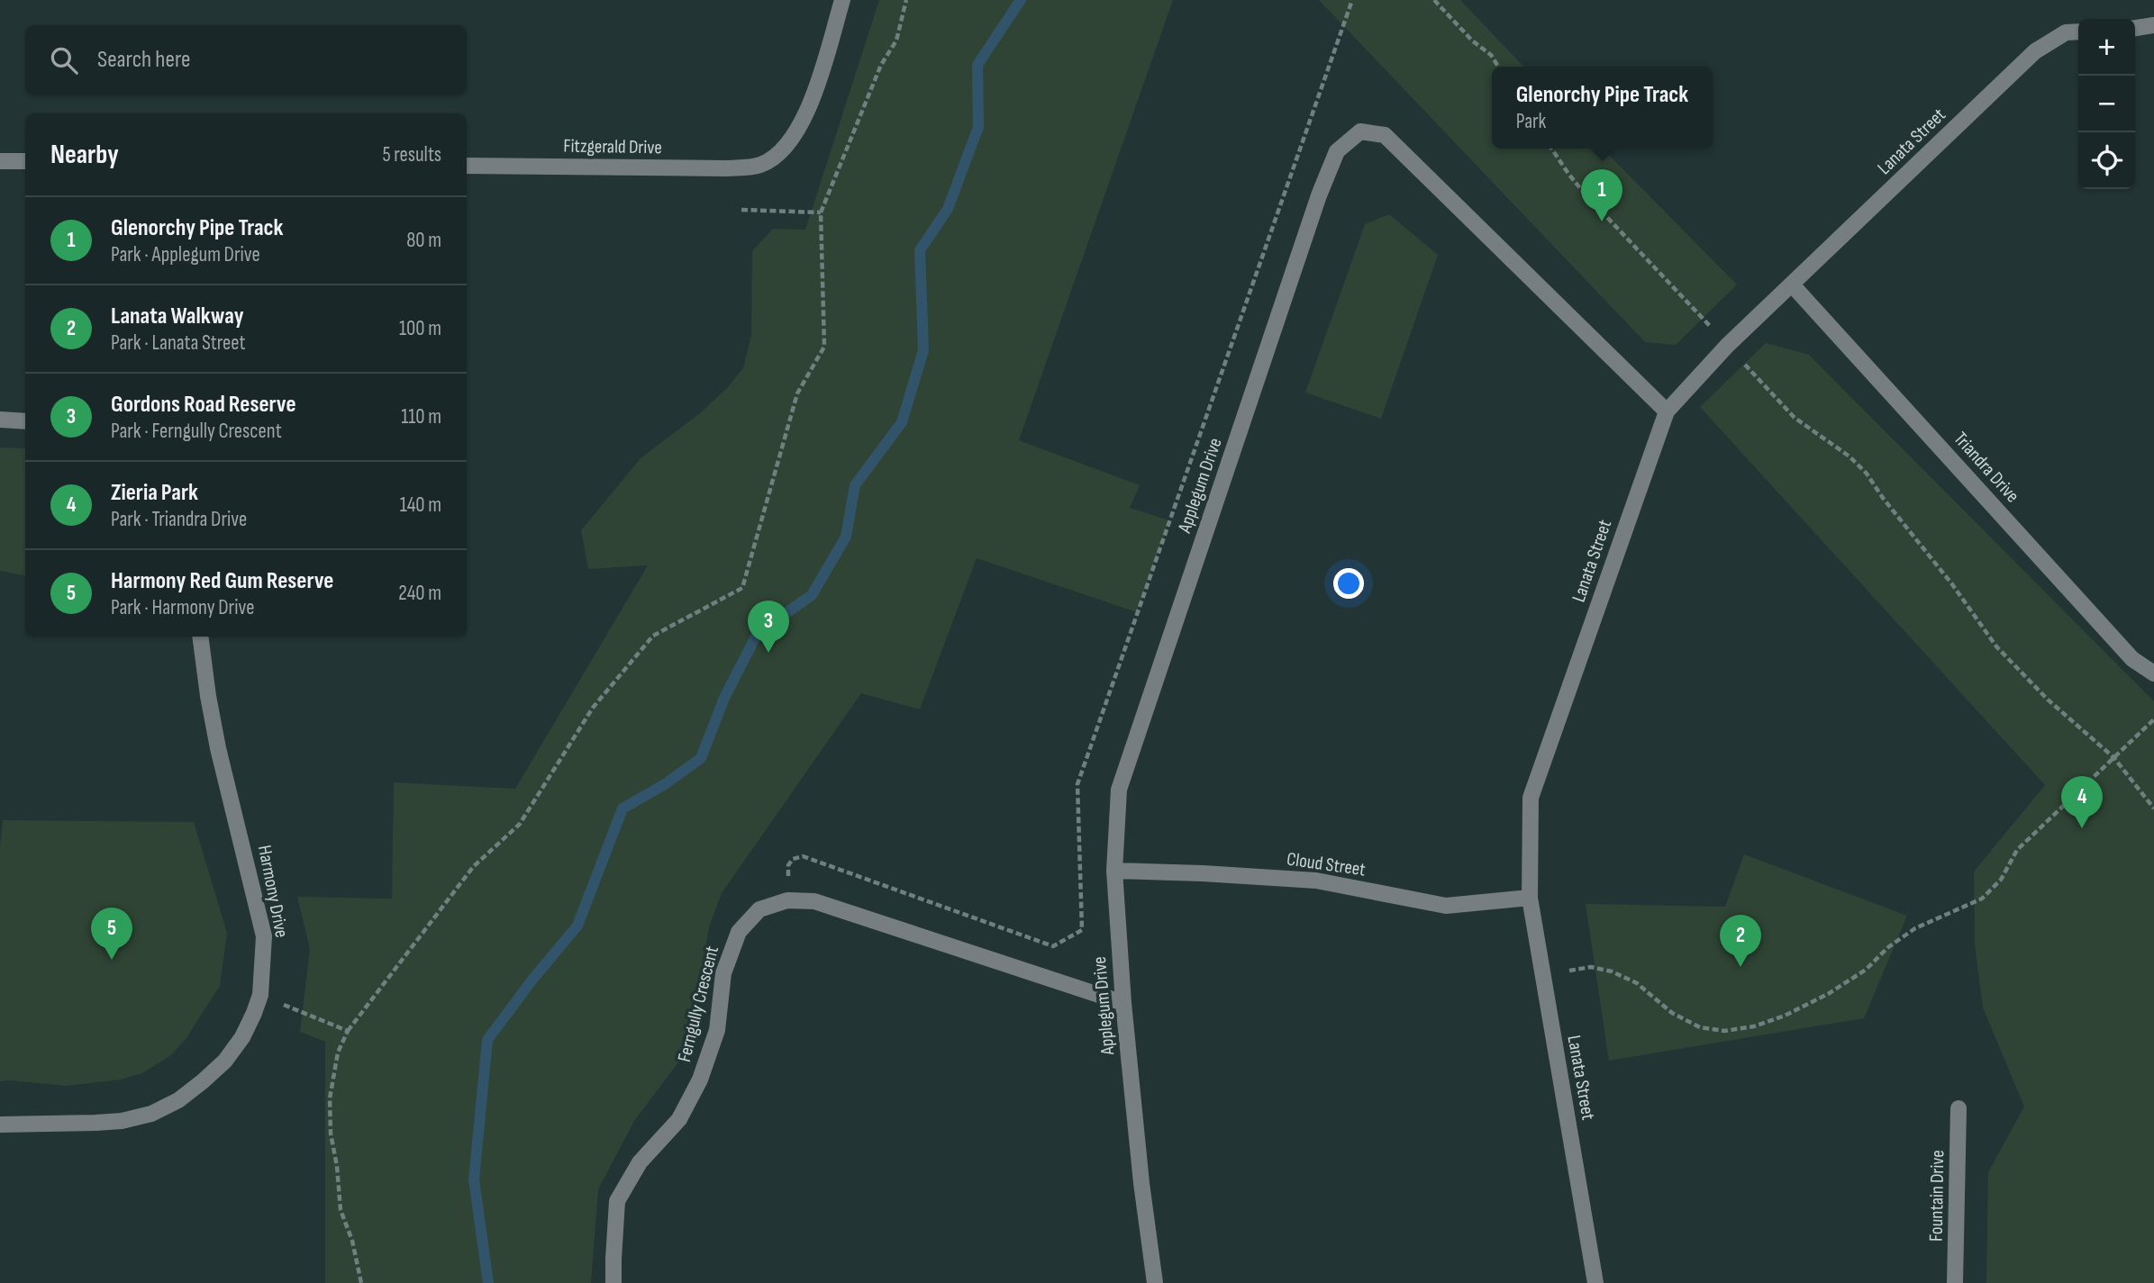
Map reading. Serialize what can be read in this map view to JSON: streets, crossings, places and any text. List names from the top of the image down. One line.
{"streets":{"street":["Lanata Street","Fitzgerald Drive","Triandra Drive","Applegum Drive","Cloud Street","Harmony Drive","Ferngully Crescent","Fountain Drive"]},"crossings":[["Lanata Street","Triandra Drive"],["Lanata Street","Applegum Drive"],["Lanata Street","Cloud Street"],["Applegum Drive","Cloud Street"],["Applegum Drive","Ferngully Crescent"]],"page":{"map_buttons":["+","−"],"search":"Search here","popup":["Glenorchy Pipe Track","Park"],"heading":["Nearby","5 results"],"pins":["1","3","4","5","2"],"list":[{"mark":"1","name":"Glenorchy Pipe Track","note":"Park · Applegum Drive","value":"80 m"},{"mark":"2","name":"Lanata Walkway","note":"Park · Lanata Street","value":"100 m"},{"mark":"3","name":"Gordons Road Reserve","note":"Park · Ferngully Crescent","value":"110 m"},{"mark":"4","name":"Zieria Park","note":"Park · Triandra Drive","value":"140 m"},{"mark":"5","name":"Harmony Red Gum Reserve","note":"Park · Harmony Drive","value":"240 m"}]}}
